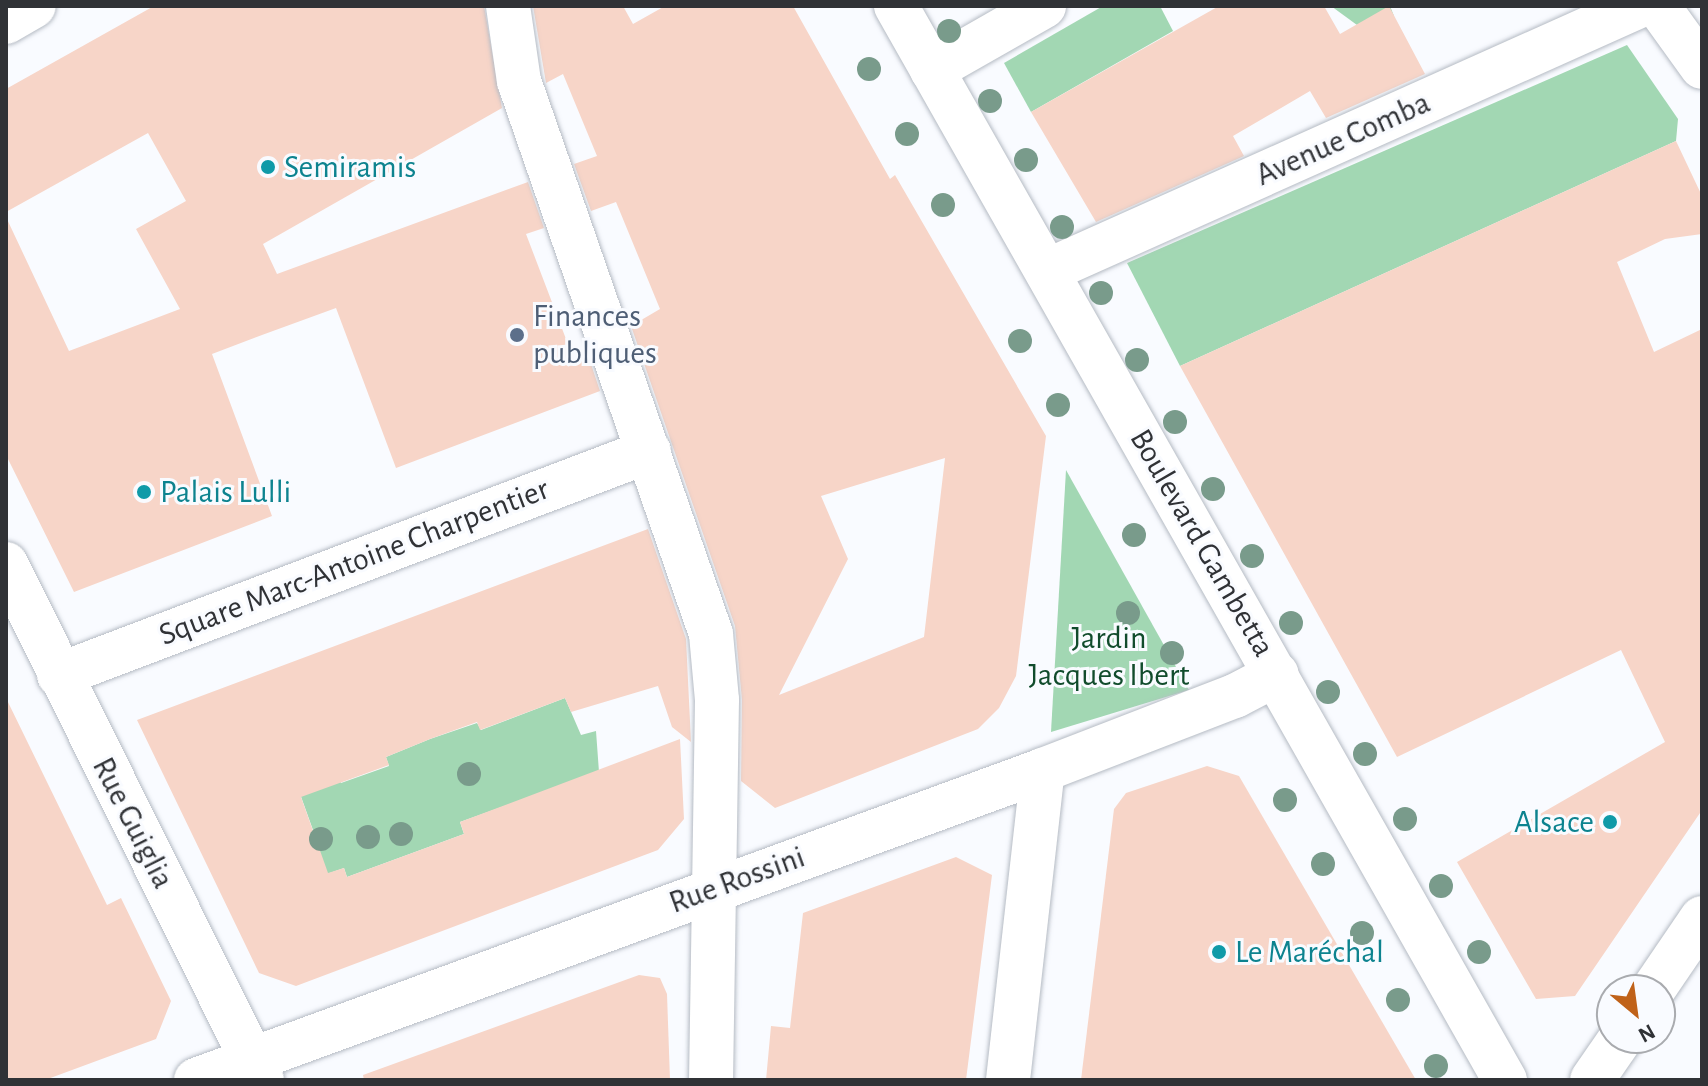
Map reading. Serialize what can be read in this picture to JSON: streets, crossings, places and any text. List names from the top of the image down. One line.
{"streets":{"street":["Avenue Comba","Boulevard Gambetta","Square Marc-Antoine Charpentier","Rue Guiglia","Rue Rossini"]},"crossings":[["Avenue Comba","Boulevard Gambetta"],["Boulevard Gambetta","Rue Rossini"],["Square Marc-Antoine Charpentier","Rue Guiglia"],["Rue Guiglia","Rue Rossini"]],"parks":["Jardin Jacques Ibert"],"places":["Semiramis","Finances publiques","Palais Lulli","Alsace","Le Maréchal"],"north":"bottom right"}
